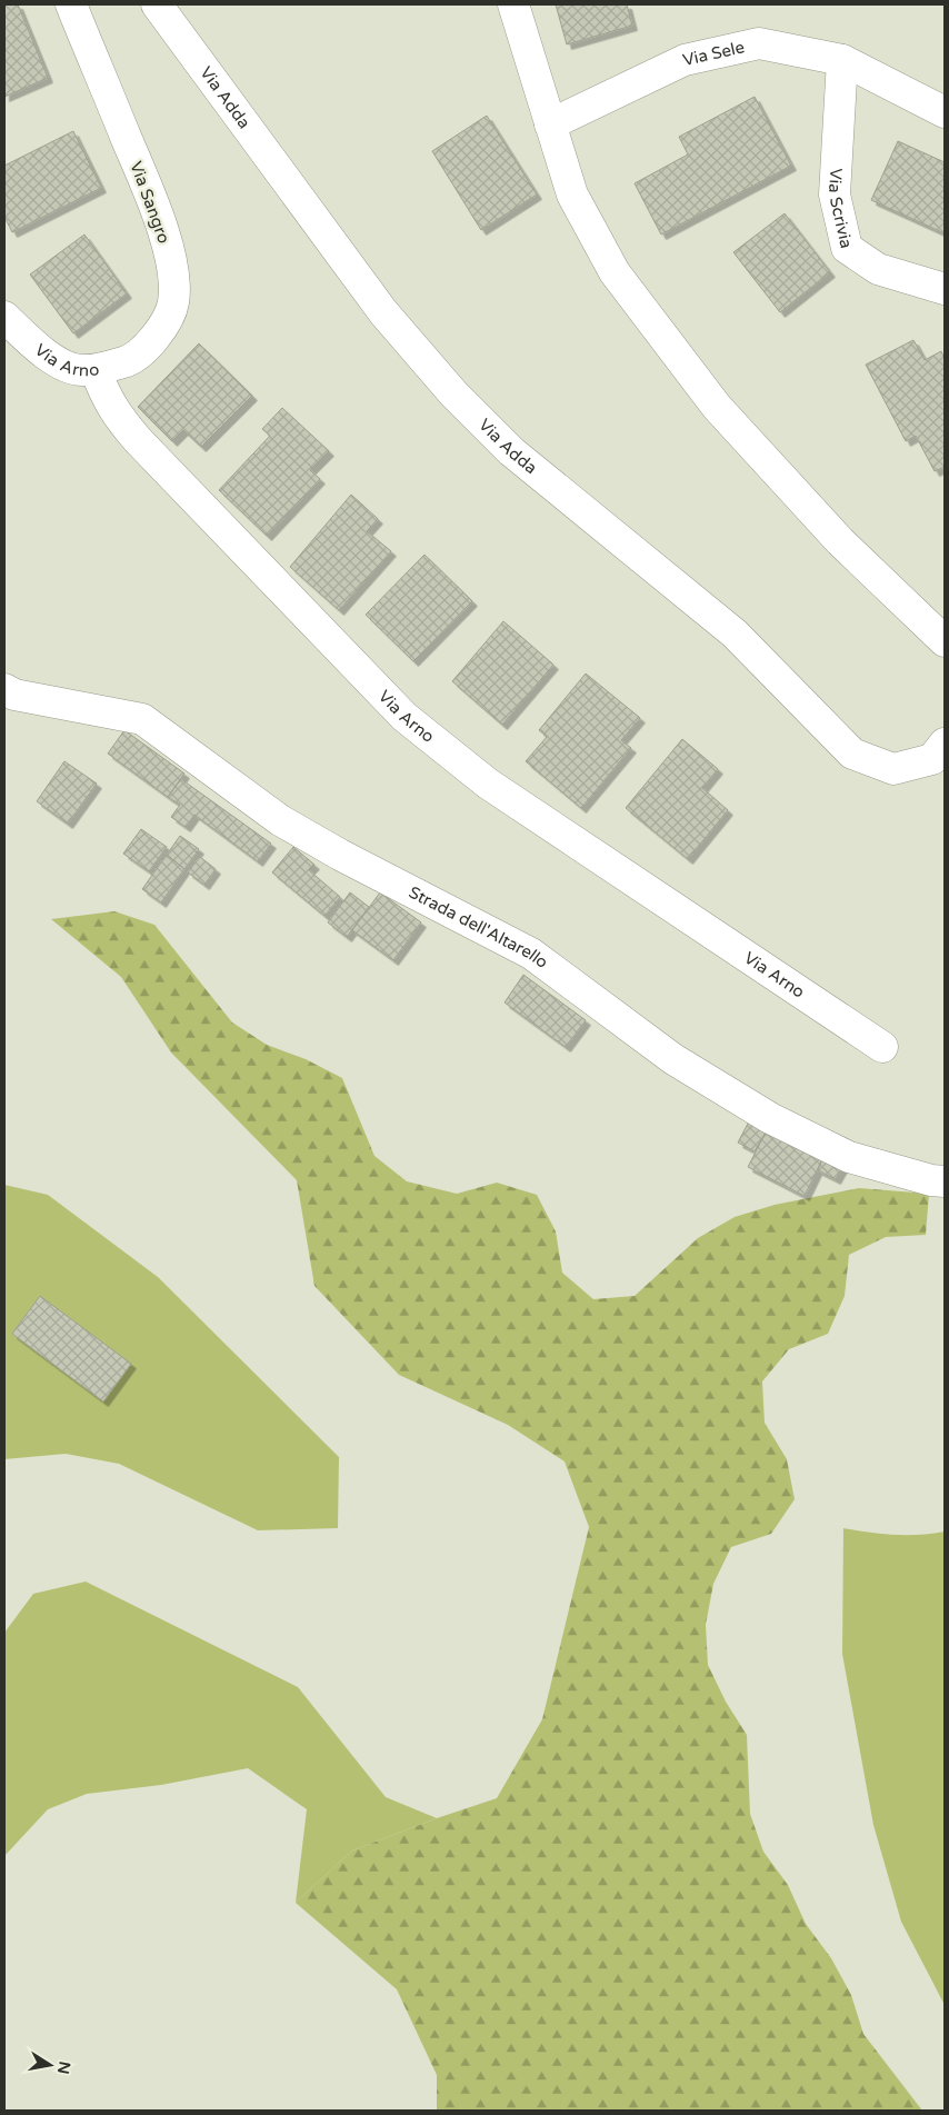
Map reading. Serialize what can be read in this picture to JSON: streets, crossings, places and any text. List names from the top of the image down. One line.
{"streets":{"street":["Via Sele","Via Adda","Via Sangro","Via Scrivia","Via Arno","Strada dell'Altarello"]},"crossings":[["Via Sele","Via Scrivia"],["Via Sangro","Via Arno"]],"north":"right"}
